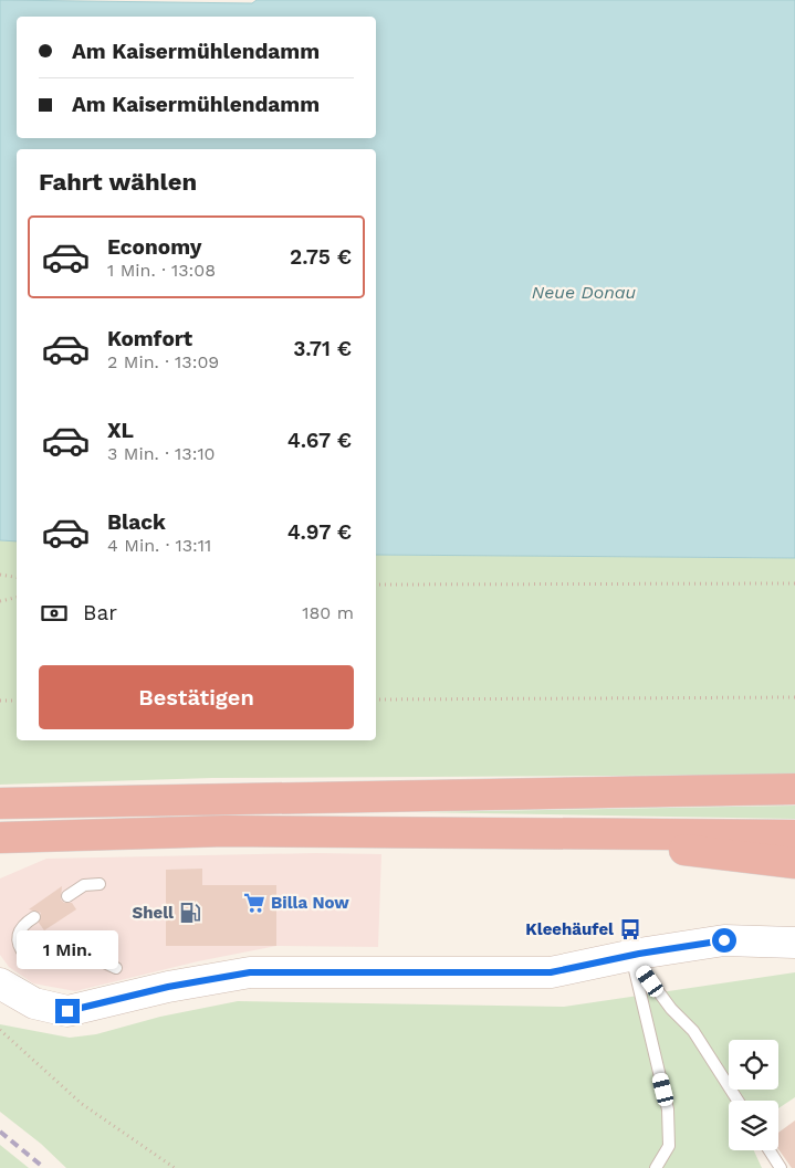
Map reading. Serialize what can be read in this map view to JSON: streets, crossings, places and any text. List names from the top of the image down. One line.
{"water":["Neue Donau"],"places":{"supermarket":["Billa Now"],"fuel station":["Shell"],"bus stop":["Kleehäufel"]},"page":{"banner":["Am Kaisermühlendamm","Am Kaisermühlendamm"],"heading":"Fahrt wählen","list":[{"name":"Economy","note":"1 Min. · 13:08","value":"2.75 €"},{"name":"Komfort","note":"2 Min. · 13:09","value":"3.71 €"},{"name":"XL","note":"3 Min. · 13:10","value":"4.67 €"},{"name":"Black","note":"4 Min. · 13:11","value":"4.97 €"}],"pay":["Bar","180 m"],"buttons":"Bestätigen","bubble":"1 Min."}}
